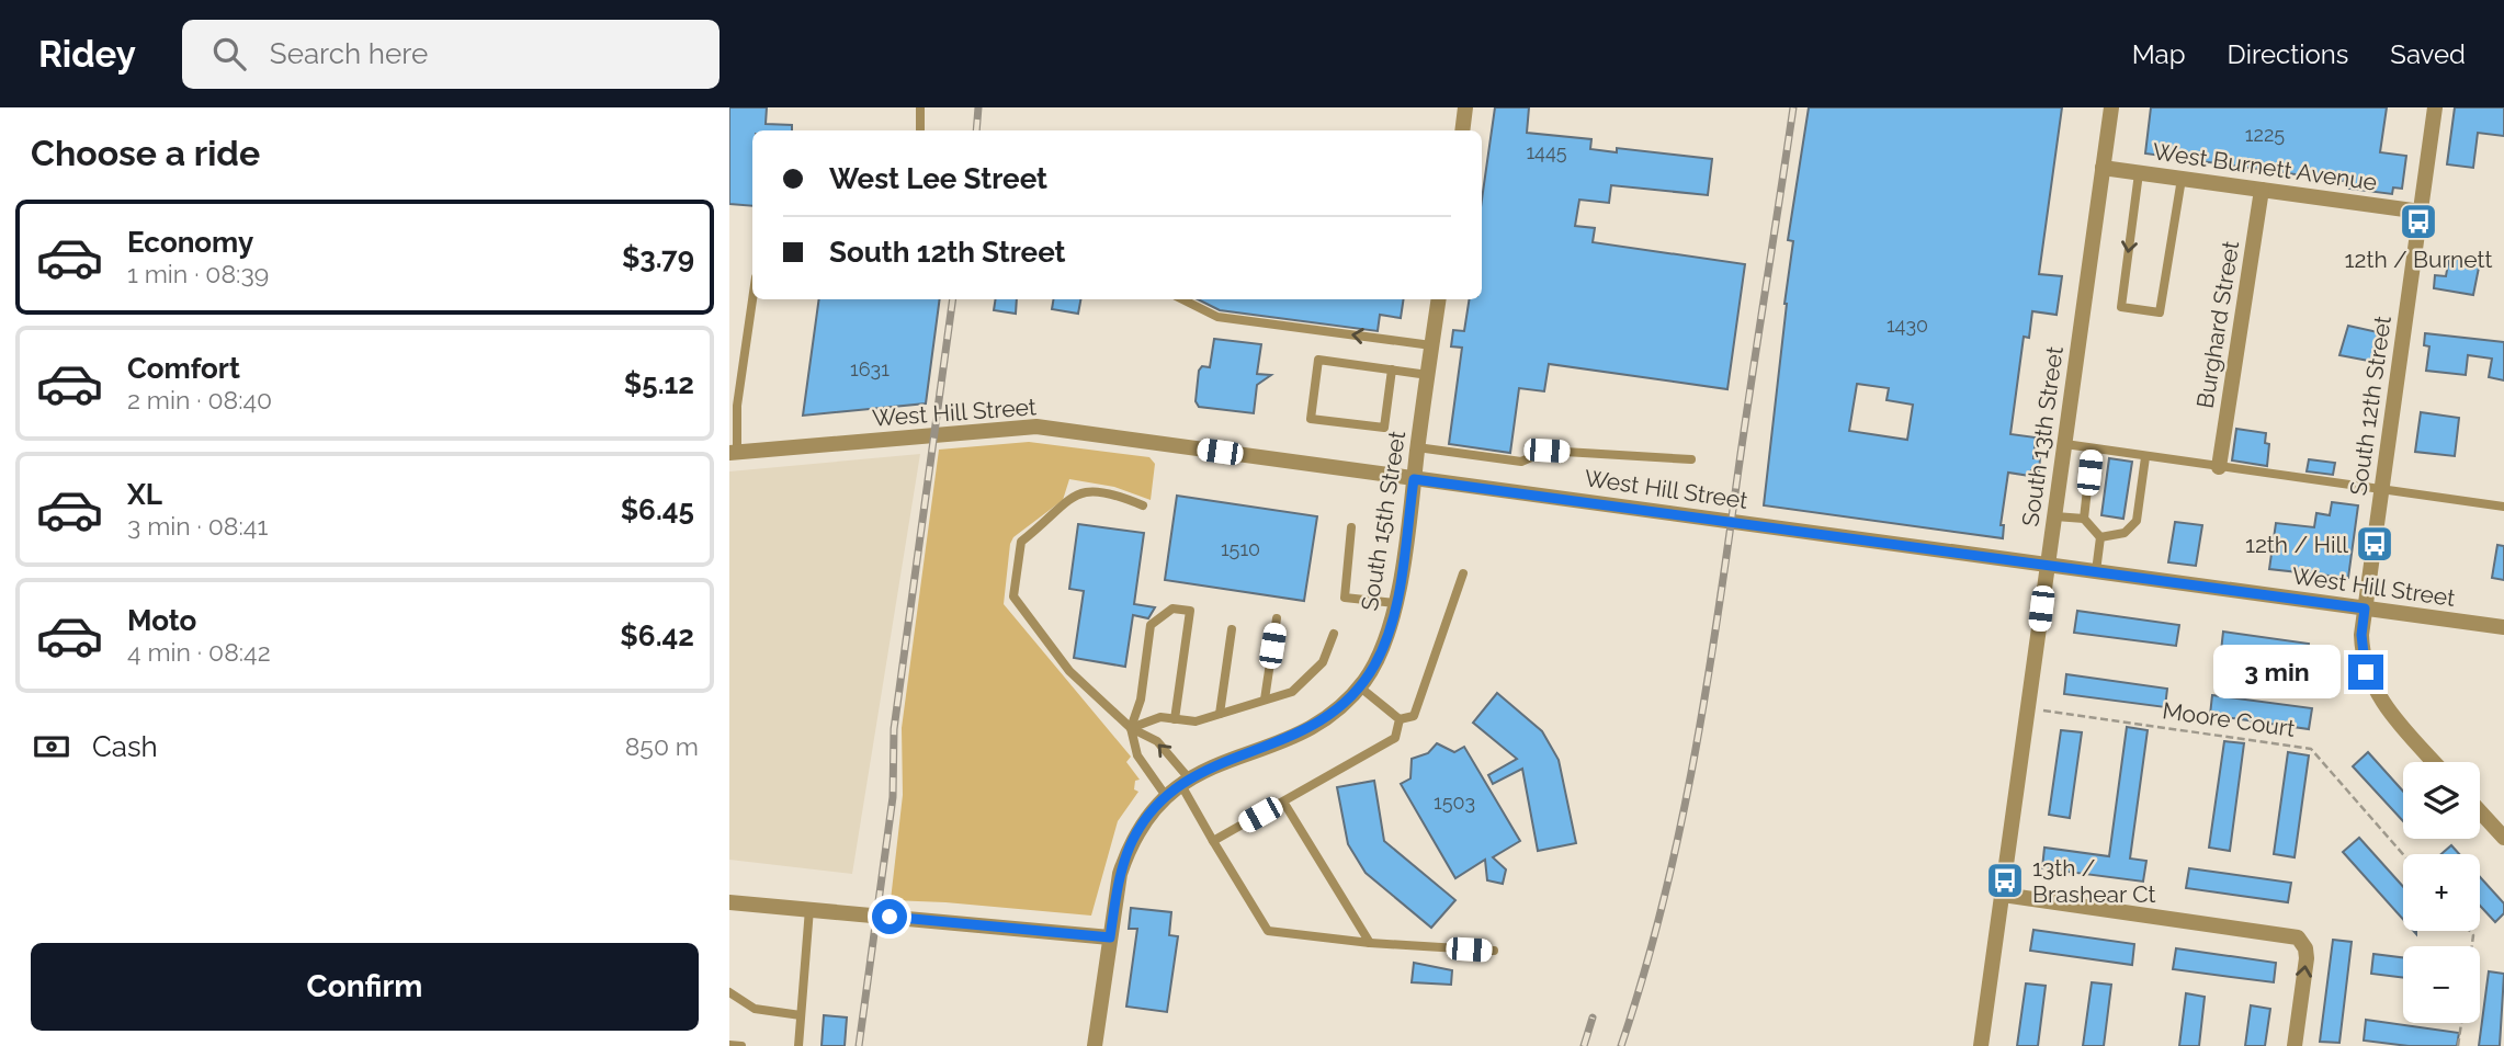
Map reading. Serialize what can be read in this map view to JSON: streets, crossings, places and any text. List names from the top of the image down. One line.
{"streets":{"street":["West Burnett Avenue","Burghard Street","South 12th Street","West Hill Street","South 13th Street","South 15th Street"],"path":["Moore Court"]},"crossings":[["West Burnett Avenue","Burghard Street"],["West Burnett Avenue","South 12th Street"],["West Burnett Avenue","South 13th Street"],["South 12th Street","West Hill Street"],["West Hill Street","South 13th Street"],["West Hill Street","South 15th Street"],["South 13th Street","Moore Court"]],"places":{"bus stop":["12th / Burnett","12th / Hill","13th / Brashear Ct"]},"house_numbers":["1225","1445","1430","1631","1510","1503"],"page":{"header":"Ridey","search":"Search here","nav":["Map","Directions","Saved"],"heading":"Choose a ride","banner":["West Lee Street","South 12th Street"],"list":[{"name":"Economy","note":"1 min · 08:39","value":"$3.79"},{"name":"Comfort","note":"2 min · 08:40","value":"$5.12"},{"name":"XL","note":"3 min · 08:41","value":"$6.45"},{"name":"Moto","note":"4 min · 08:42","value":"$6.42"}],"bubble":"3 min","pay":["Cash","850 m"],"map_buttons":["+","−"],"buttons":"Confirm"}}
